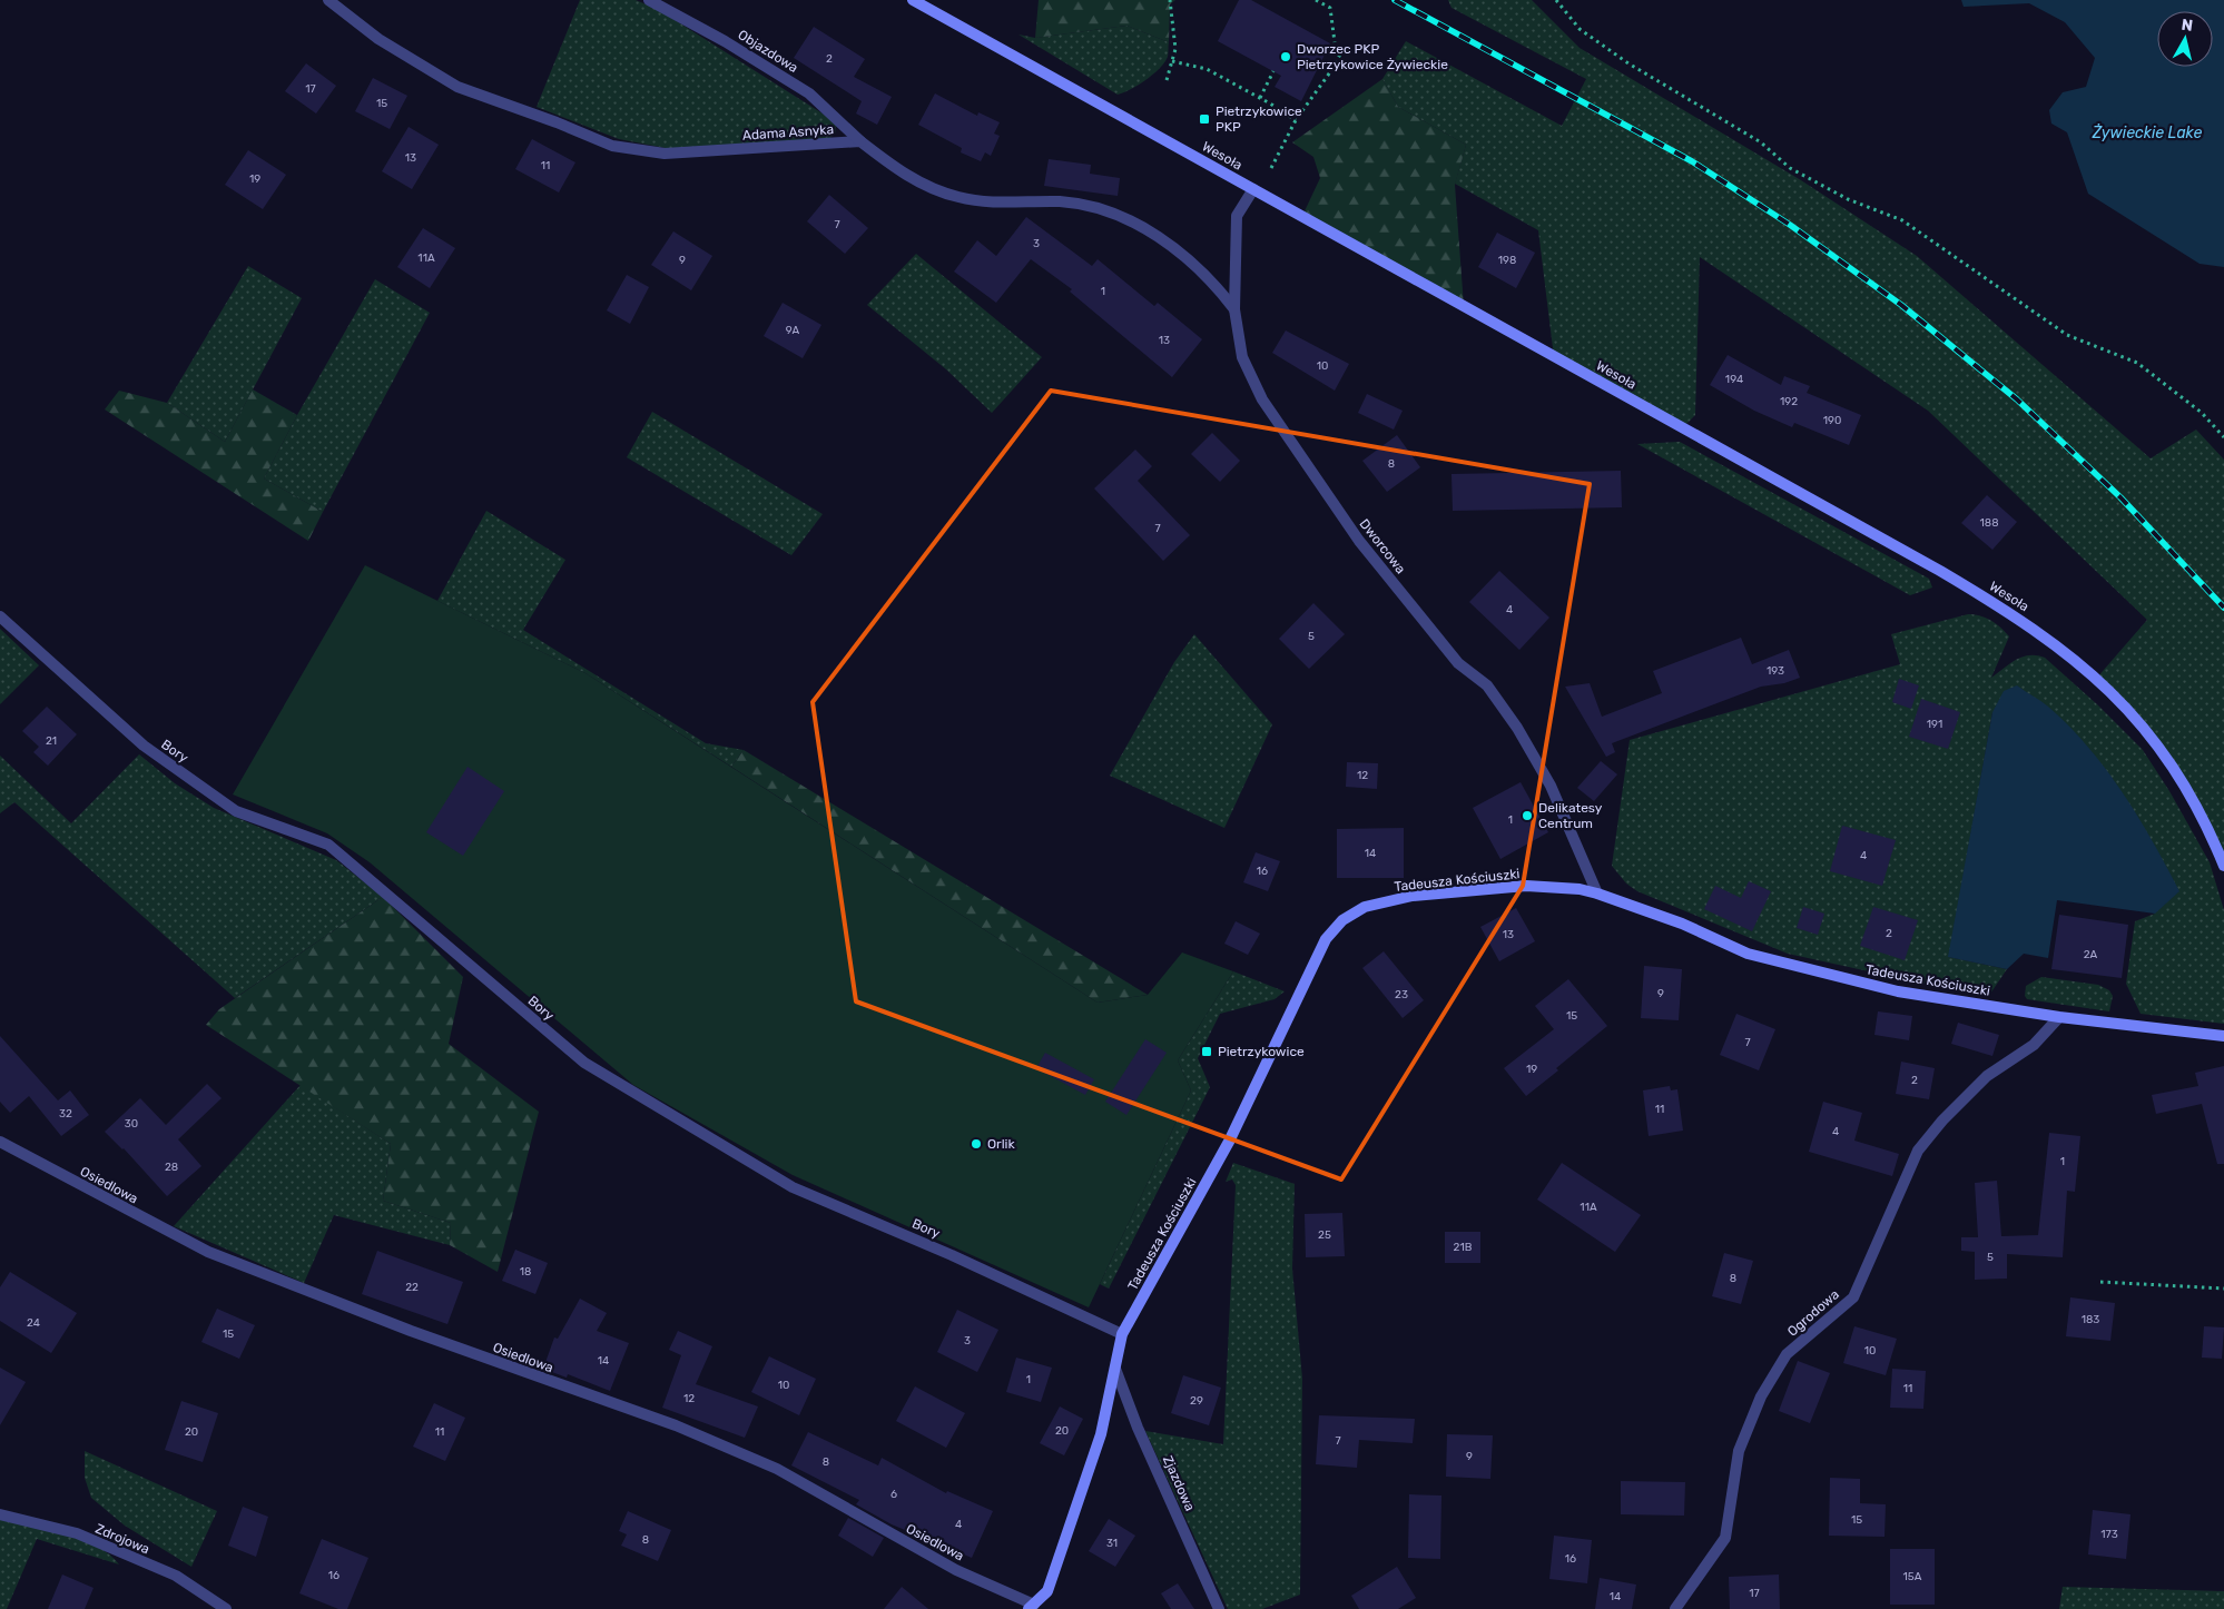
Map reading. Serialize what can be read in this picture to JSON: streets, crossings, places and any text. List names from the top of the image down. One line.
{"streets":{"street":["Objazdowa","Adama Asnyka","Wesoła","Dworcowa","Bory","Tadeusza Kościuszki","Osiedlowa","Ogrodowa","Zjazdowa","Zdrojowa"]},"crossings":[["Objazdowa","Adama Asnyka"],["Wesoła","Dworcowa"],["Dworcowa","Tadeusza Kościuszki"],["Bory","Tadeusza Kościuszki"],["Tadeusza Kościuszki","Osiedlowa"],["Tadeusza Kościuszki","Ogrodowa"],["Tadeusza Kościuszki","Zjazdowa"]],"water":["Żywieckie Lake"],"places":{"other":["Dworzec PKP Pietrzykowice Żywieckie","Delikatesy Centrum","Orlik"],"transit":["Pietrzykowice PKP","Pietrzykowice"]},"house_numbers":["2","17","15","13","11","19","7","3","11A","9","198","1","9A","13","10","194","192","190","8","188","7","4","5","193","191","21","12","1","14","4","16","2","13","2A","9","23","15","7","19","2","11","32","30","4","1","28","11A","25","21B","5","18","8","22","183","24","15","3","10","14","1","10","11","12","29","20","20","11","7","9","8","6","15","4","173","8","31","16","16","15A","17","14"],"north":"top"}
